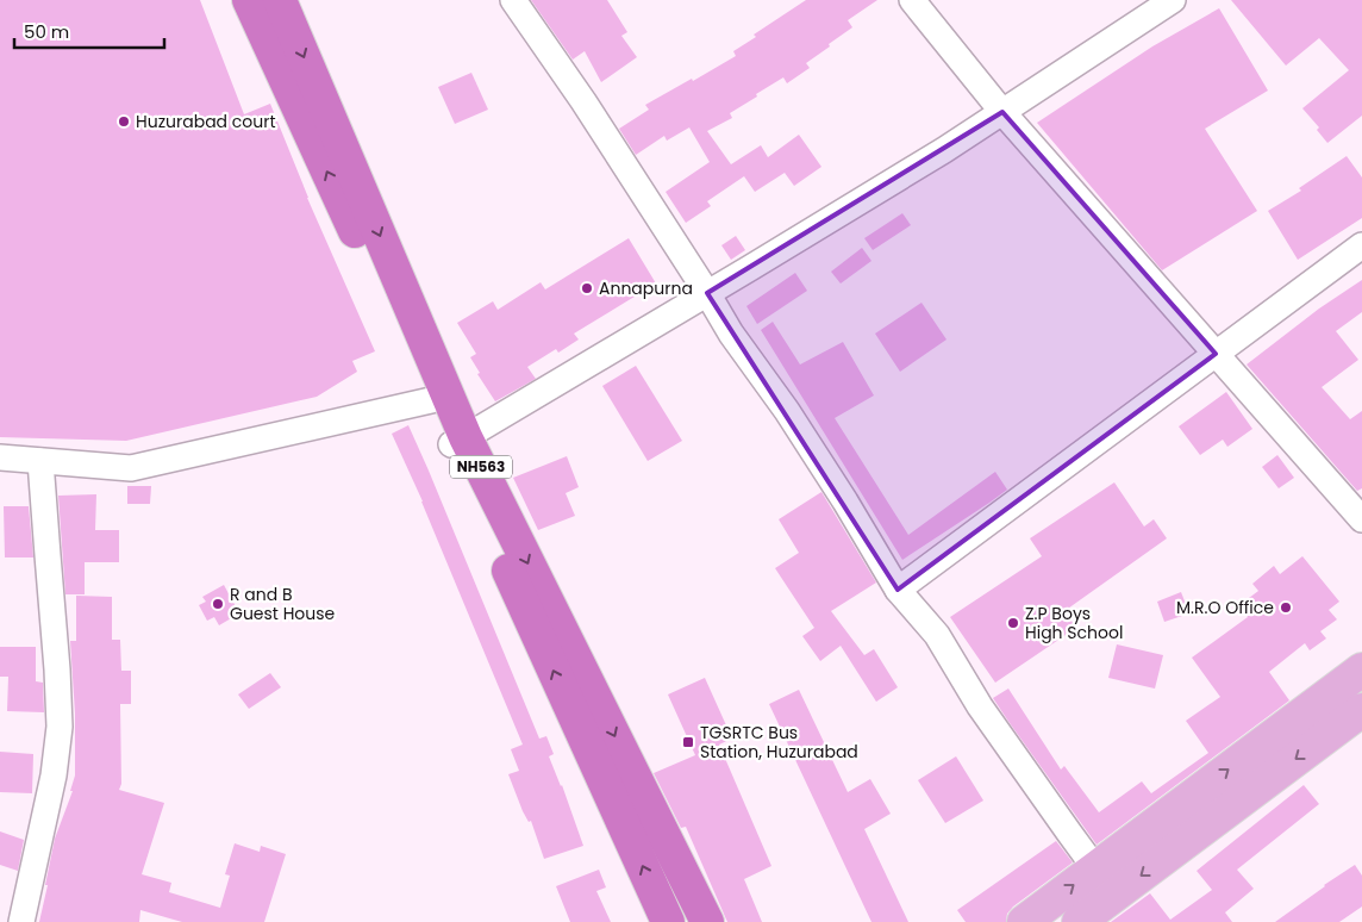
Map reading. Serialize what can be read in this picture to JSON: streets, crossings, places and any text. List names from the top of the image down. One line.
{"streets":{"highway":["NH563"]},"places":{"other":["Huzurabad court","Annapurna","R and B Guest House","M.R.O Office","Z.P Boys High School"],"transit":["TGSRTC Bus Station, Huzurabad"]},"scale_bar":"50 m"}
